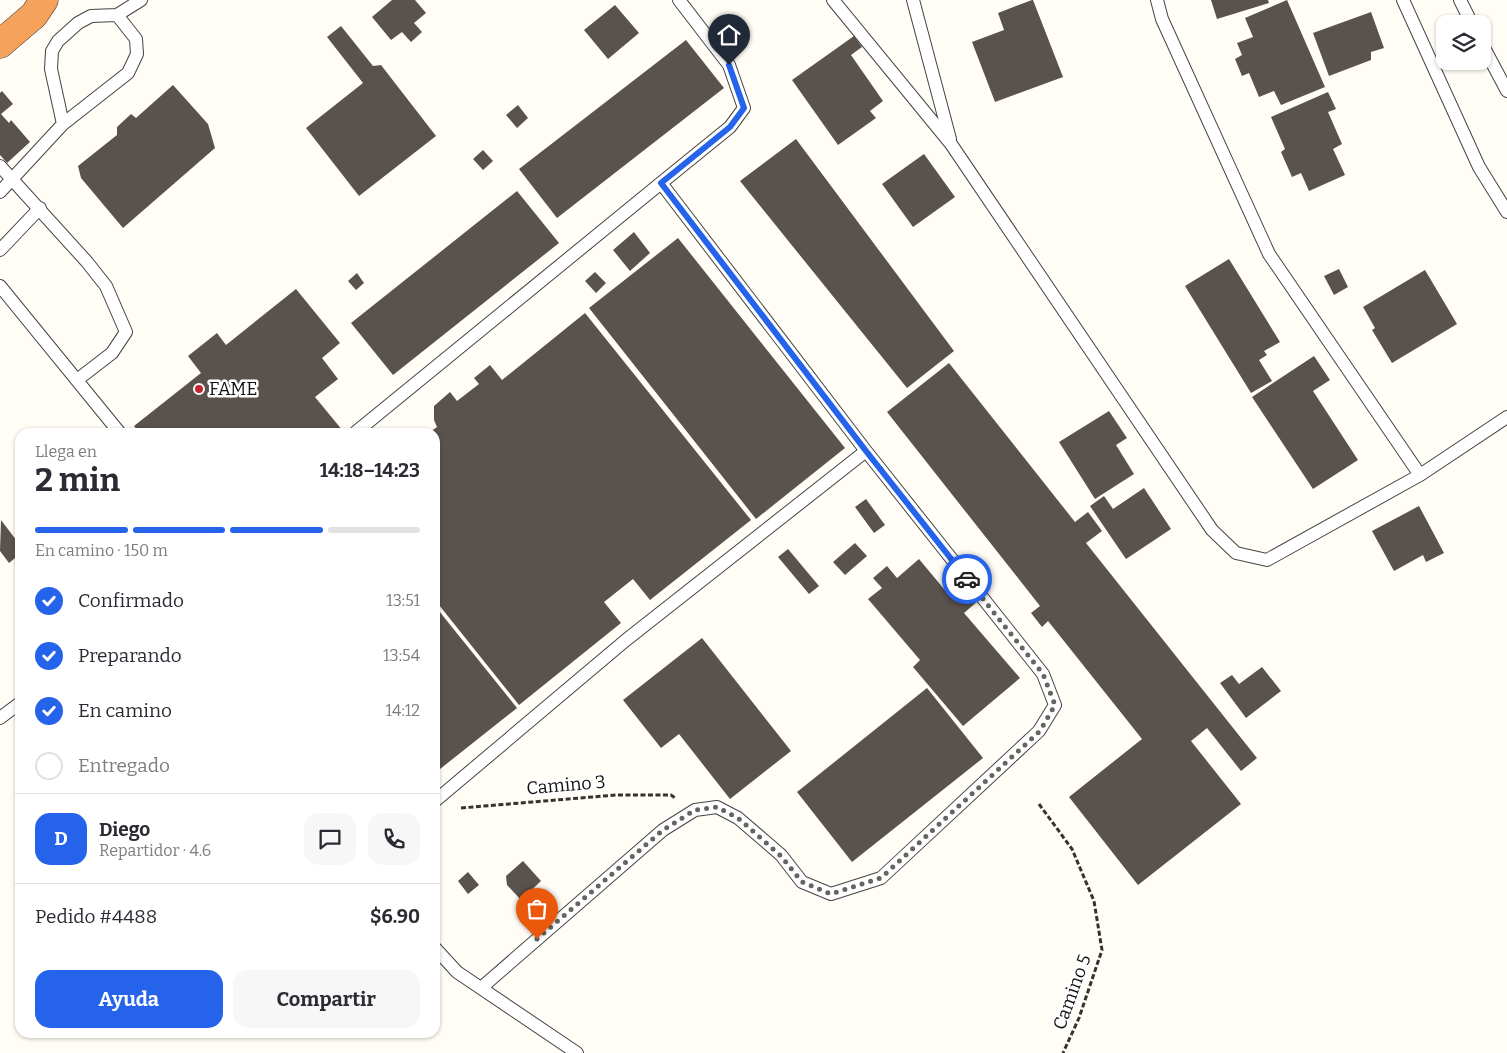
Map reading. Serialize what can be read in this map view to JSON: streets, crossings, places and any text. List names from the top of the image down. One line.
{"streets":{"path":["Camino 3","Camino 5"]},"places":["FAME"],"page":{"heading":["2 min","Llega en","14:18–14:23"],"panel":["Diego","Repartidor · 4.6","Pedido #4488","$6.90"],"bar":"En camino · 150 m","list":[["Confirmado","13:51"],["Preparando","13:54"],["En camino","14:12"],"Entregado"],"round":"D","buttons":["Ayuda","Compartir"]}}
